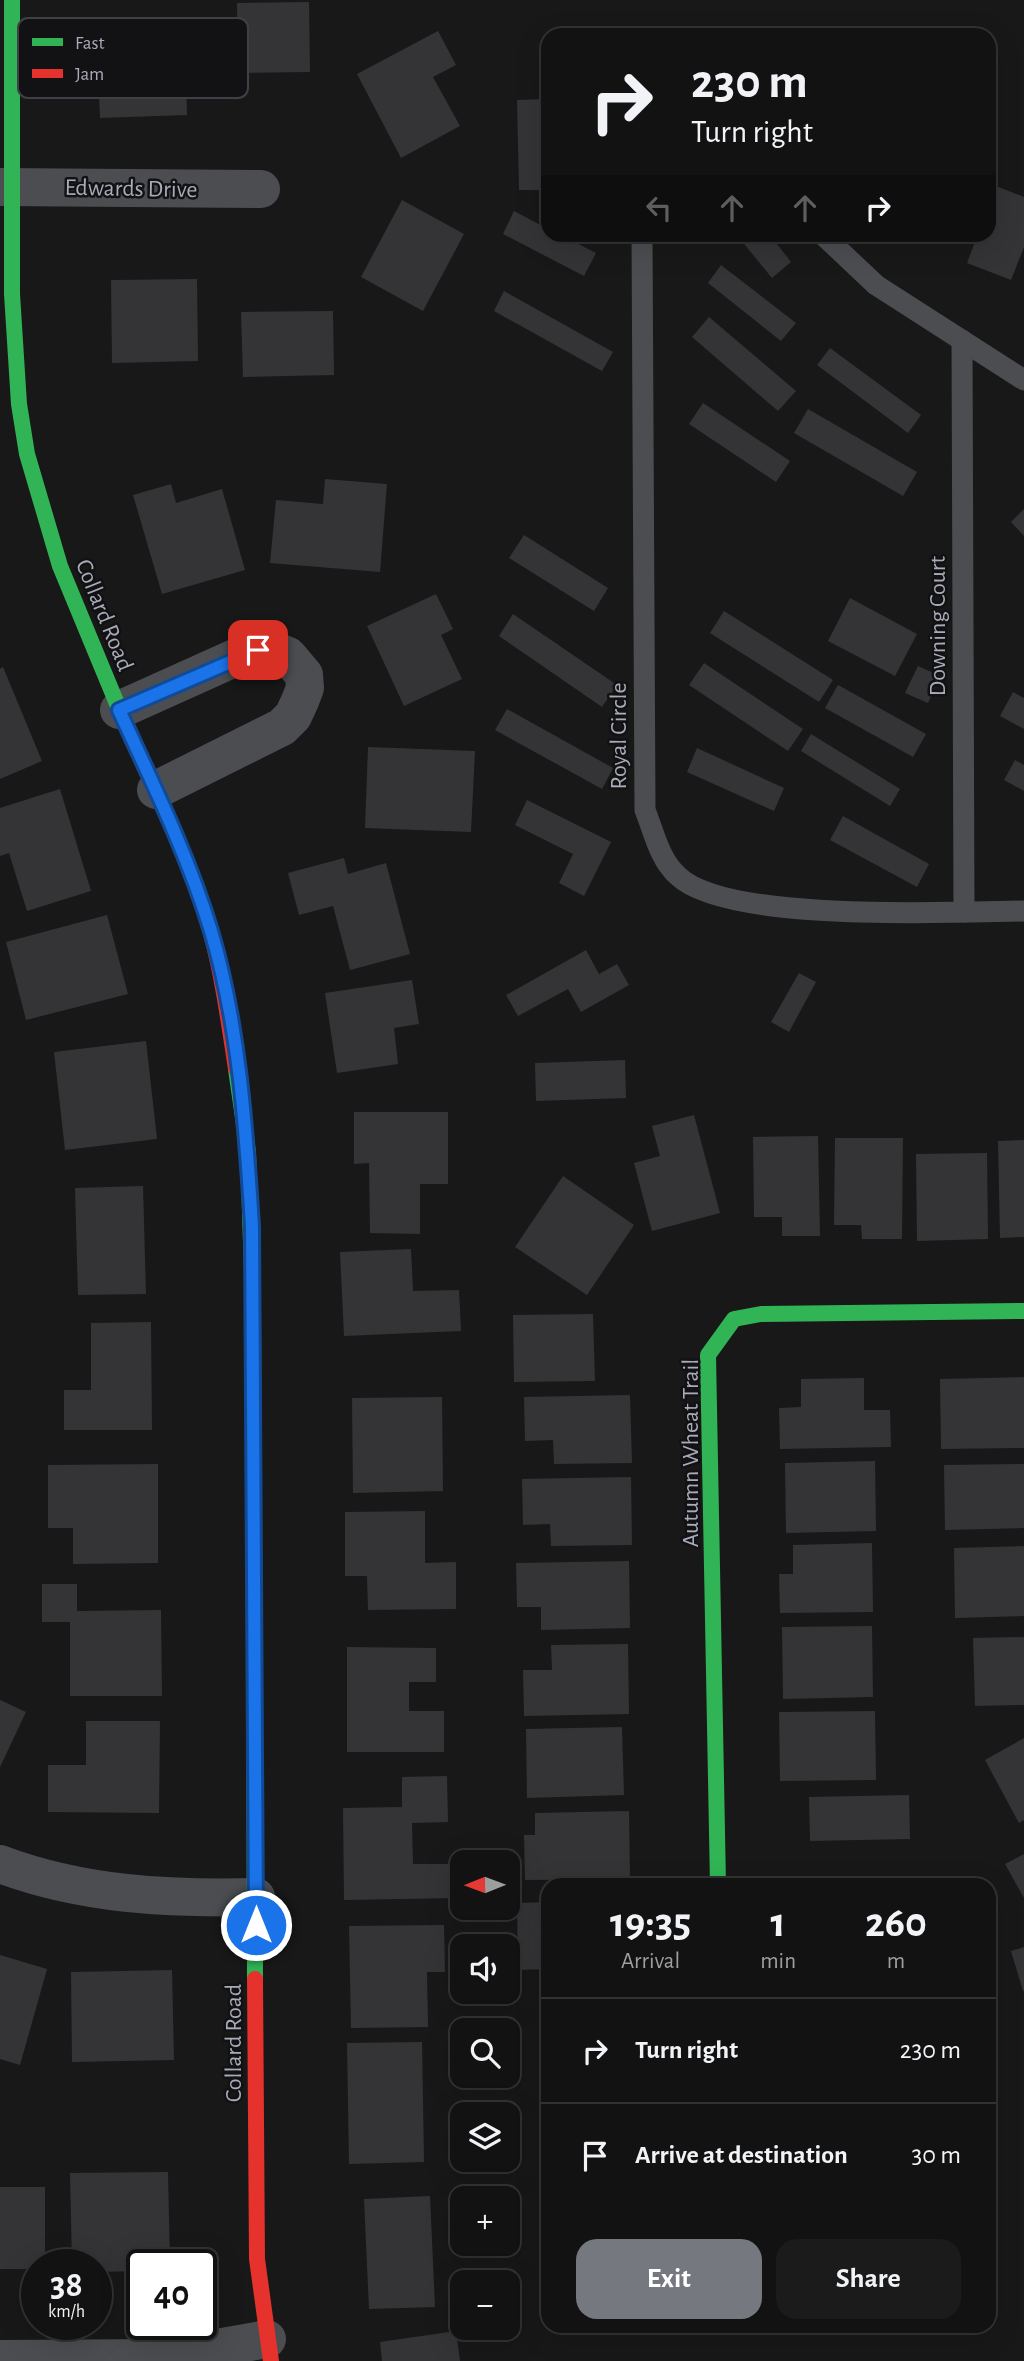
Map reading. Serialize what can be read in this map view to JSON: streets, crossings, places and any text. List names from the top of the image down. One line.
{"streets":{"street":["Edwards Drive","Collard Road","Autumn Wheat Trail"],"lane":["Downing Court","Royal Circle"]},"crossings":[["Edwards Drive","Collard Road"],["Downing Court","Royal Circle"]],"legend":["Fast","Jam"],"north":"left","page":{"turn":["230 m","Turn right"],"map_buttons":["+","−"],"eta":["19:35","Arrival","1","min","260","m"],"list":[{"name":"Turn right","value":"230 m"},{"name":"Arrive at destination","value":"30 m"}],"buttons":["Exit","Share"],"speed":"38 km/h","limit":"40"}}
